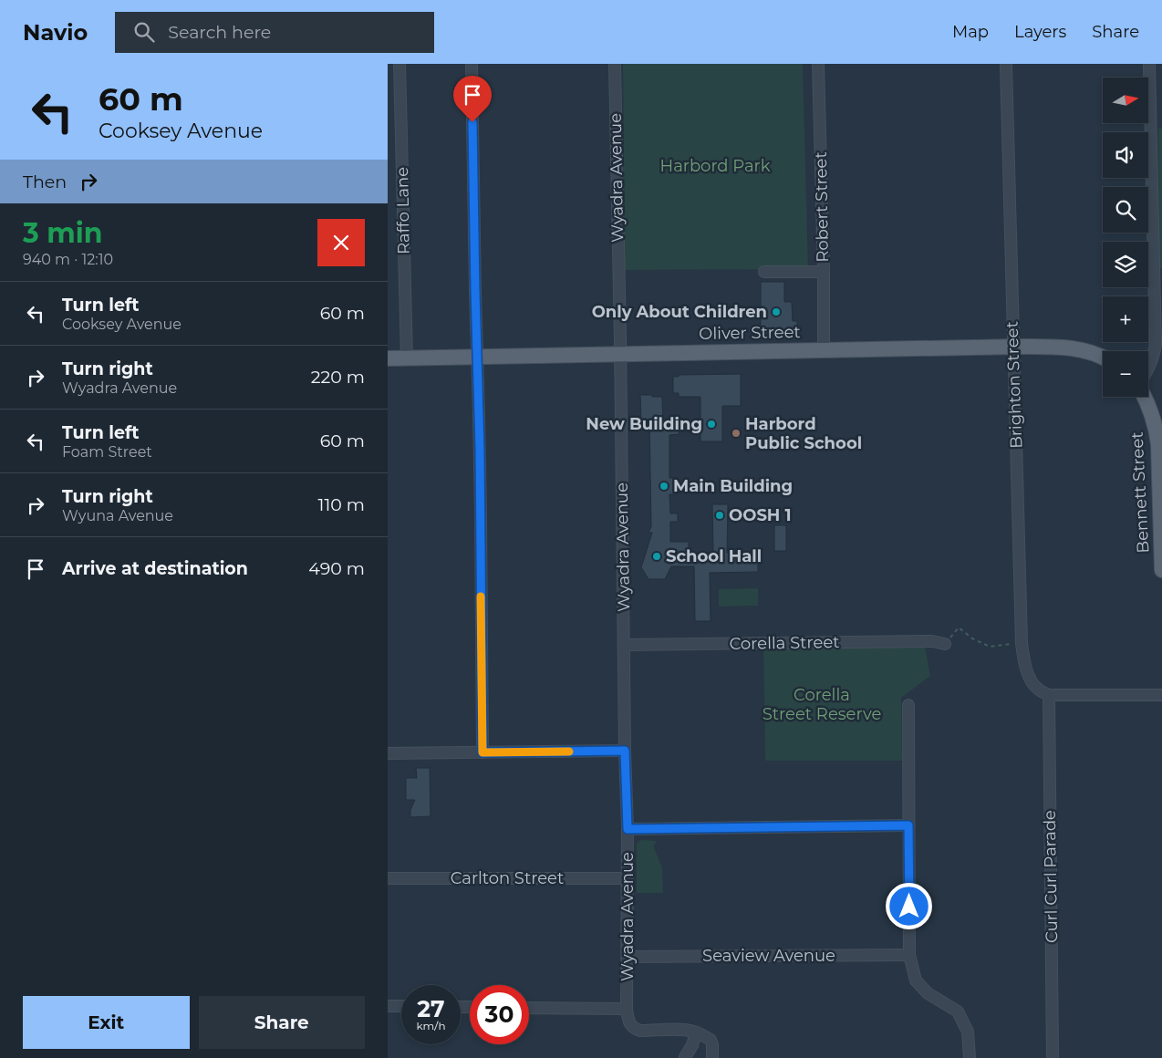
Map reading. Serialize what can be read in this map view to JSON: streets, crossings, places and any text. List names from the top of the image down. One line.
{"streets":{"main road":["Oliver Street","Bennett Street"],"street":["Wyadra Avenue","Robert Street","Raffo Lane","Brighton Street","Corella Street","Curl Curl Parade","Carlton Street","Seaview Avenue"]},"crossings":[["Wyadra Avenue","Oliver Street"],["Wyadra Avenue","Corella Street"],["Wyadra Avenue","Carlton Street"],["Wyadra Avenue","Seaview Avenue"],["Robert Street","Oliver Street"],["Raffo Lane","Oliver Street"],["Oliver Street","Brighton Street"],["Brighton Street","Curl Curl Parade"]],"parks":["Harbord Park","Corella Street Reserve"],"places":["Only About Children","New Building","Harbord Public School","Main Building","OOSH 1","School Hall"],"north":"right","page":{"header":"Navio","search":"Search here","nav":["Map","Layers","Share"],"turn":["60 m","Cooksey Avenue"],"map_buttons":["+","−"],"then":"Then","heading":["3 min","940 m · 12:10"],"list":[{"name":"Turn left","note":"Cooksey Avenue","value":"60 m"},{"name":"Turn right","note":"Wyadra Avenue","value":"220 m"},{"name":"Turn left","note":"Foam Street","value":"60 m"},{"name":"Turn right","note":"Wyuna Avenue","value":"110 m"},{"name":"Arrive at destination","value":"490 m"}],"speed":"27 km/h","limit":"30","buttons":["Exit","Share"]}}
